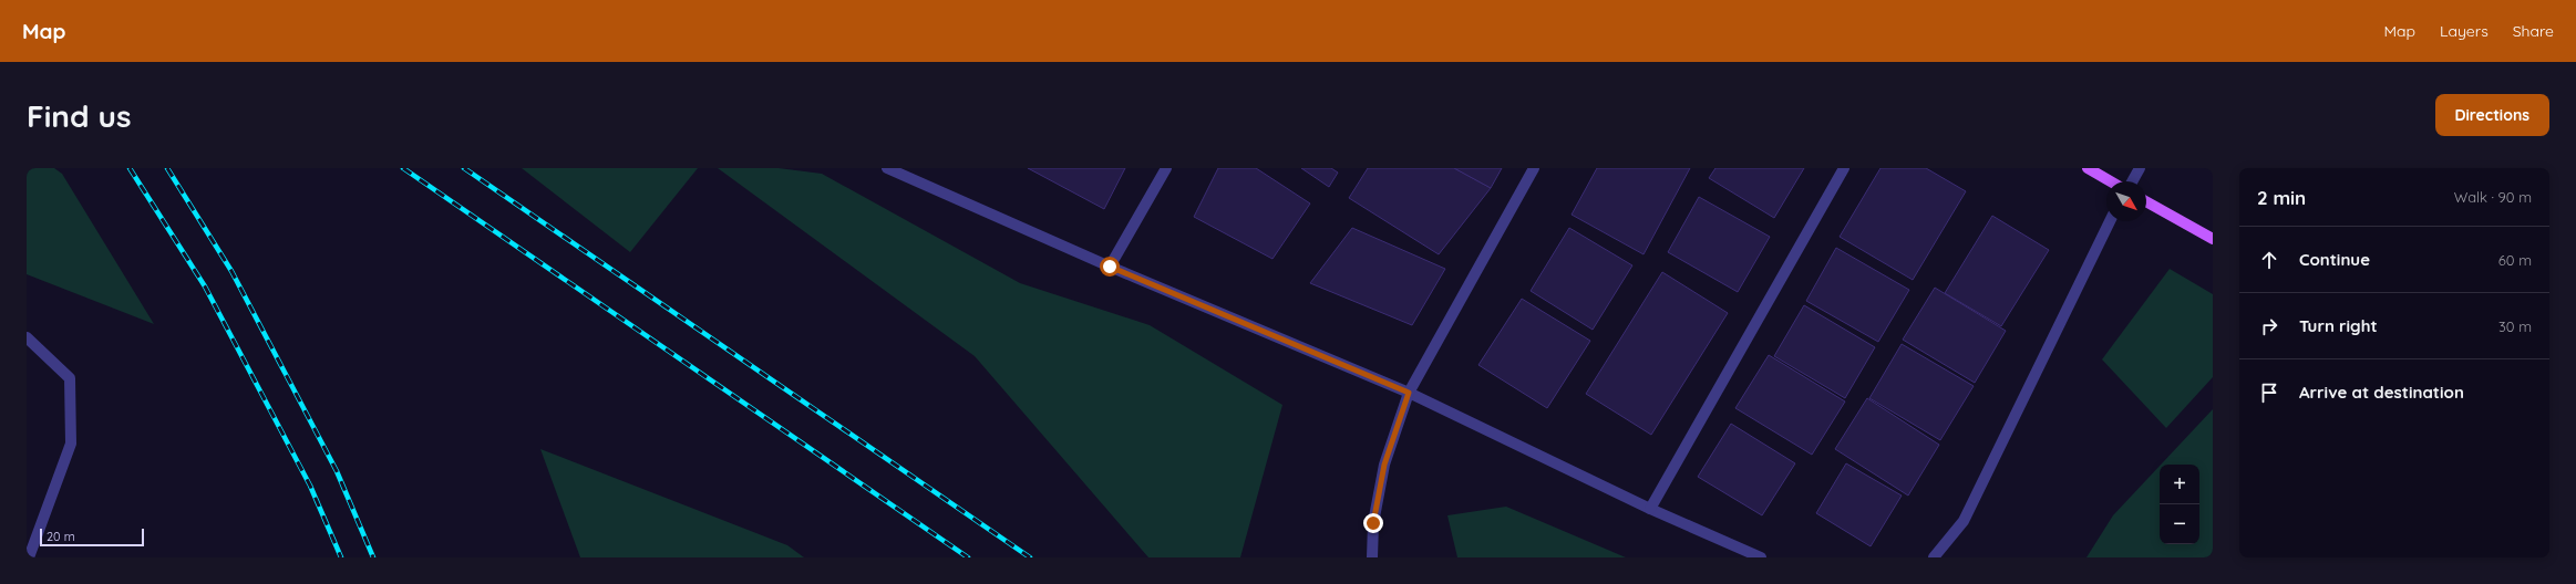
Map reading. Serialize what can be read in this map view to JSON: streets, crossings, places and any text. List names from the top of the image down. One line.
{"scale_bar":"20 m","north":"bottom right","page":{"header":"Map","nav":["Map","Layers","Share"],"buttons":"Directions","title":"Find us","heading":["2 min","Walk · 90 m"],"list":[["Continue","60 m"],["Turn right","30 m"],"Arrive at destination"],"map_buttons":["+","−"],"scale":"20 m"}}
